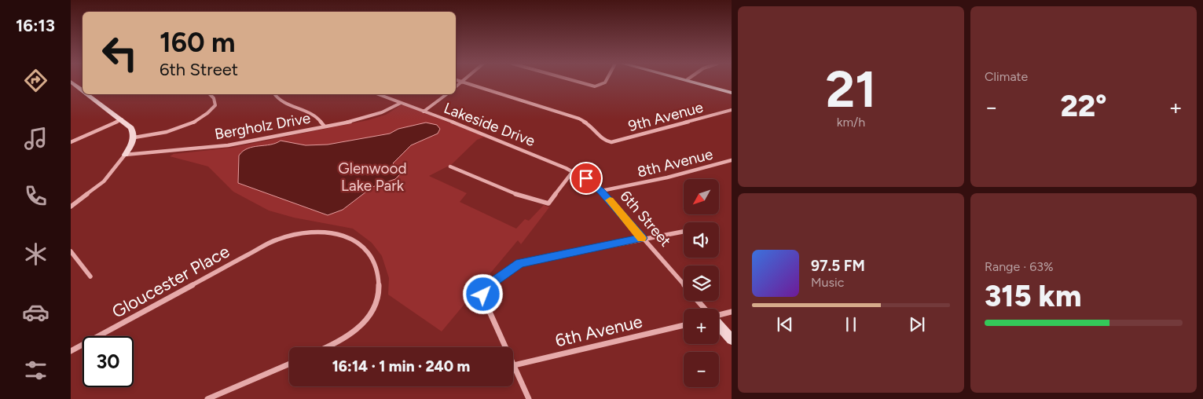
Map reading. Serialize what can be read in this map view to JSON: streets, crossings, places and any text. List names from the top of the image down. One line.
{"streets":{"street":["9th Avenue","Lakeside Drive","Bergholz Drive","8th Avenue","6th Street","Gloucester Place","6th Avenue"]},"crossings":[["Lakeside Drive","Bergholz Drive"],["Lakeside Drive","6th Street"],["8th Avenue","6th Street"]],"parks":["Glenwood Lake Park"],"north":"bottom left","page":{"tabs":"16:13","tile":[["21","km/h"],"Climate",["Range · 63%","315 km"]],"turn":["160 m","6th Street"],"heat":["−","22°","+"],"map_buttons":["+","−"],"song":["97.5 FM","Music"],"limit":"30","trip":"16:14 · 1 min · 240 m"}}
